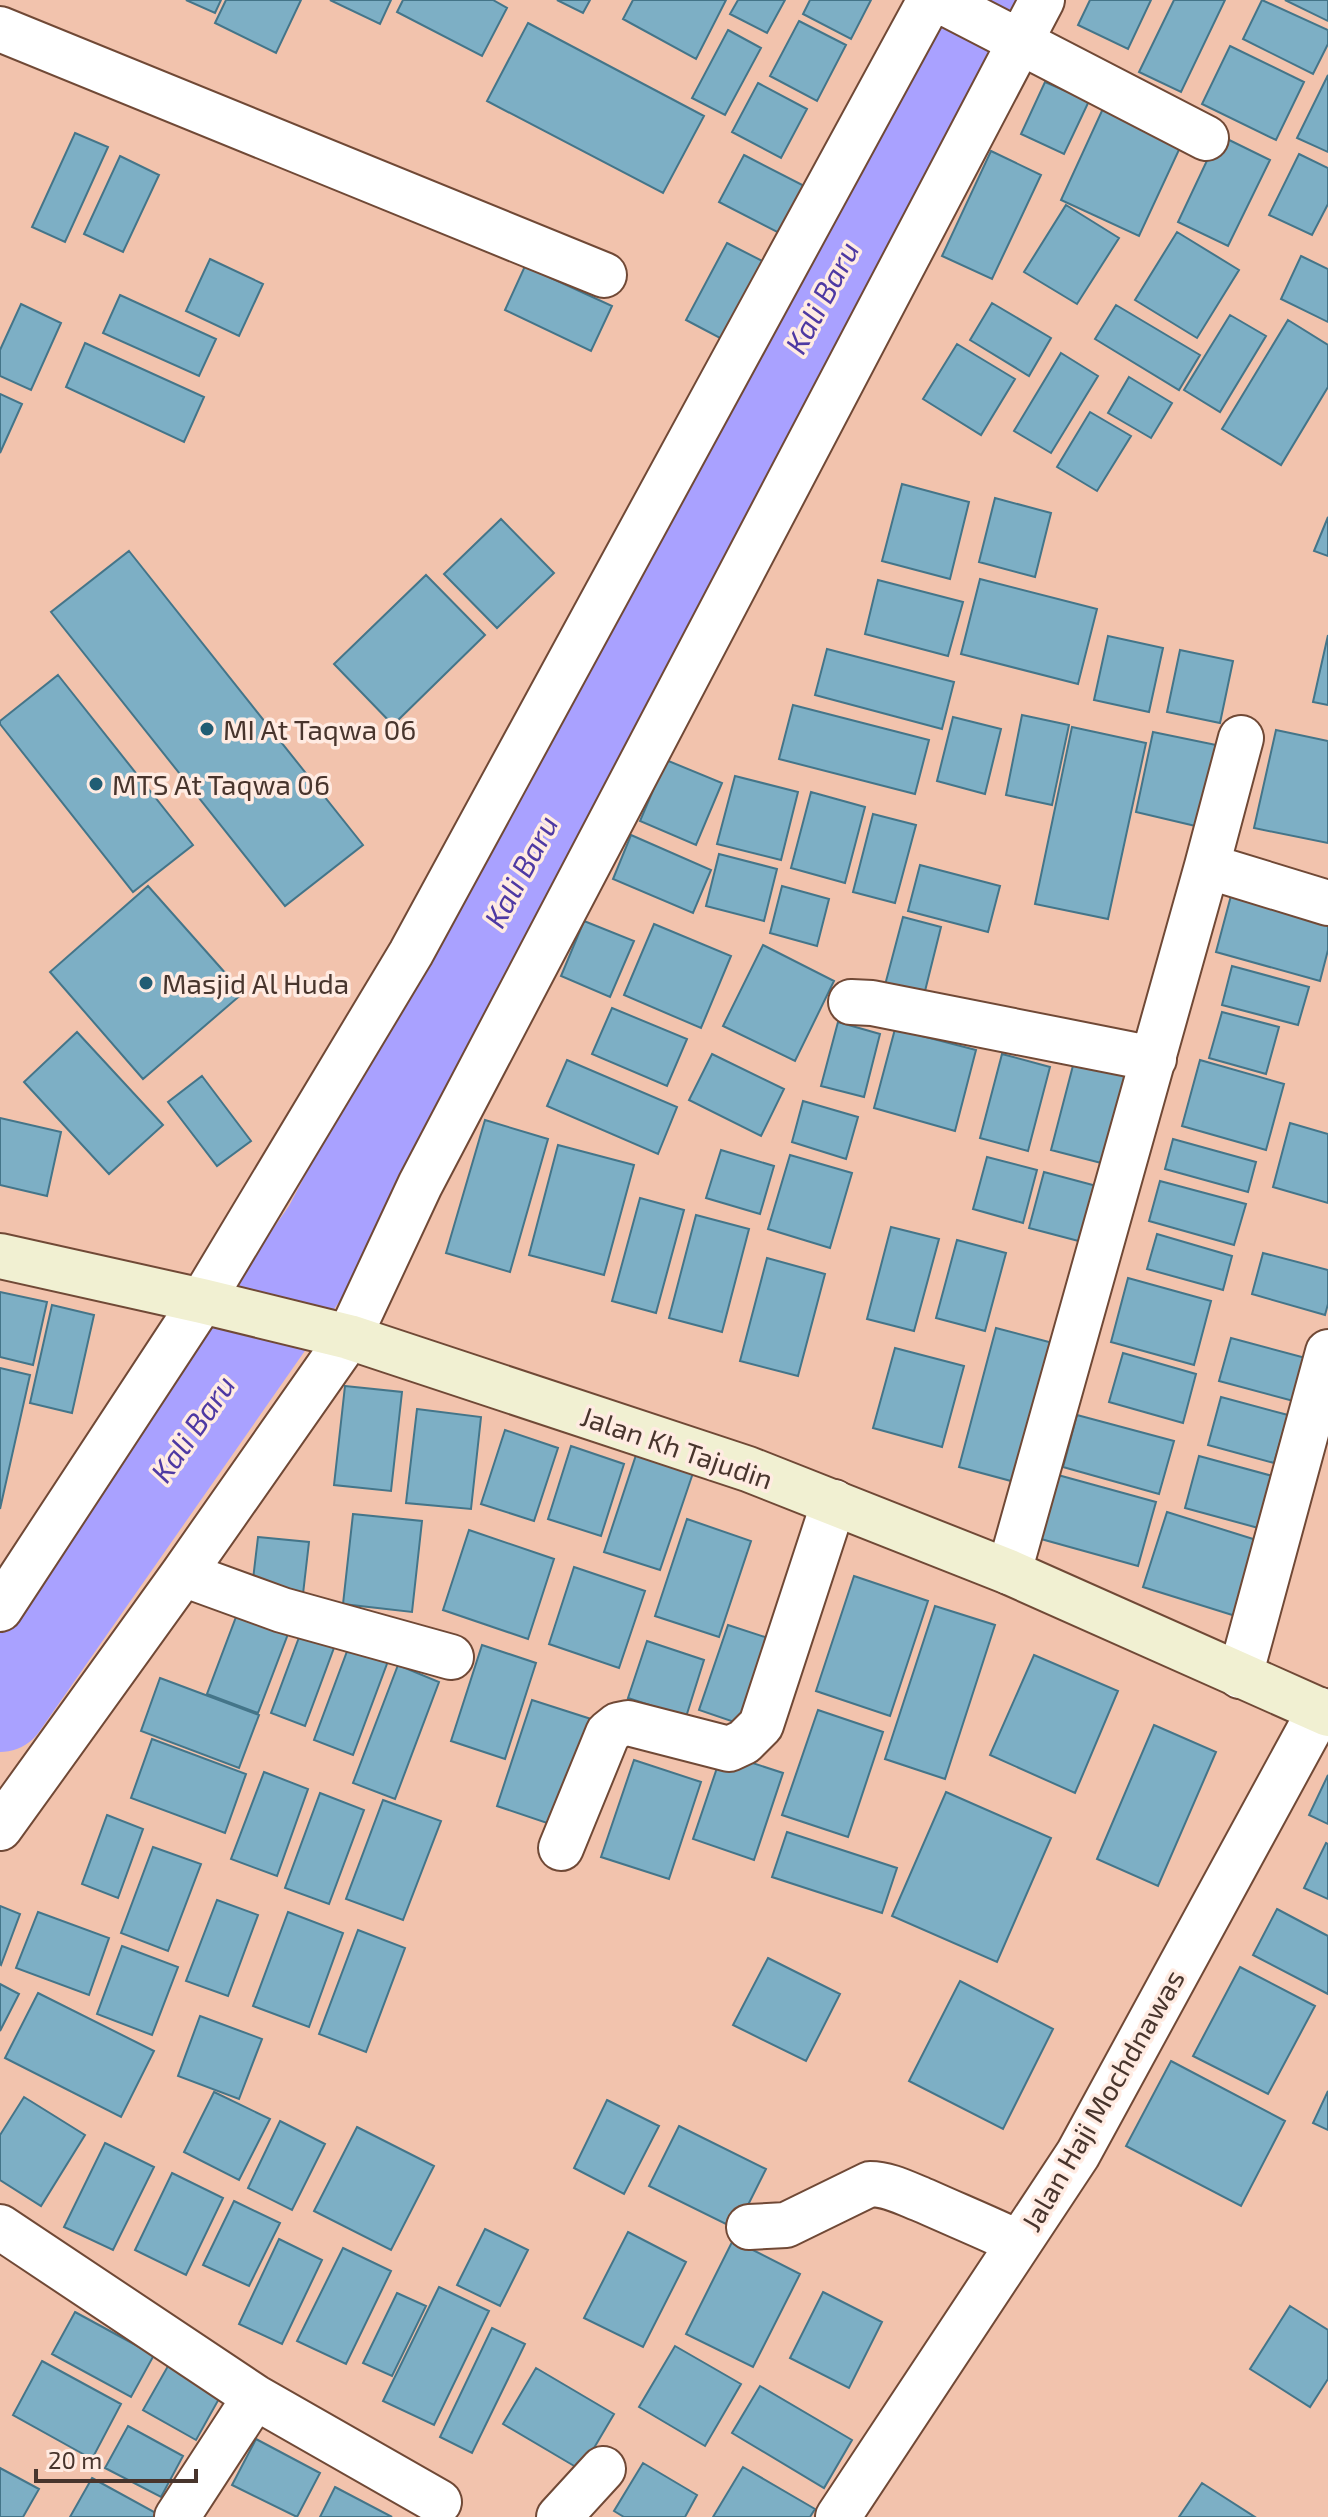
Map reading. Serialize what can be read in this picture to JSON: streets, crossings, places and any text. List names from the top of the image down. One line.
{"streets":{"street":["Jalan Kh Tajudin","Jalan Haji Mochdnawas"]},"crossings":[["Jalan Kh Tajudin","Jalan Haji Mochdnawas"]],"water":["Kali Baru"],"places":["MI At Taqwa 06","MTS At Taqwa 06","Masjid Al Huda"],"scale_bar":"20 m"}
